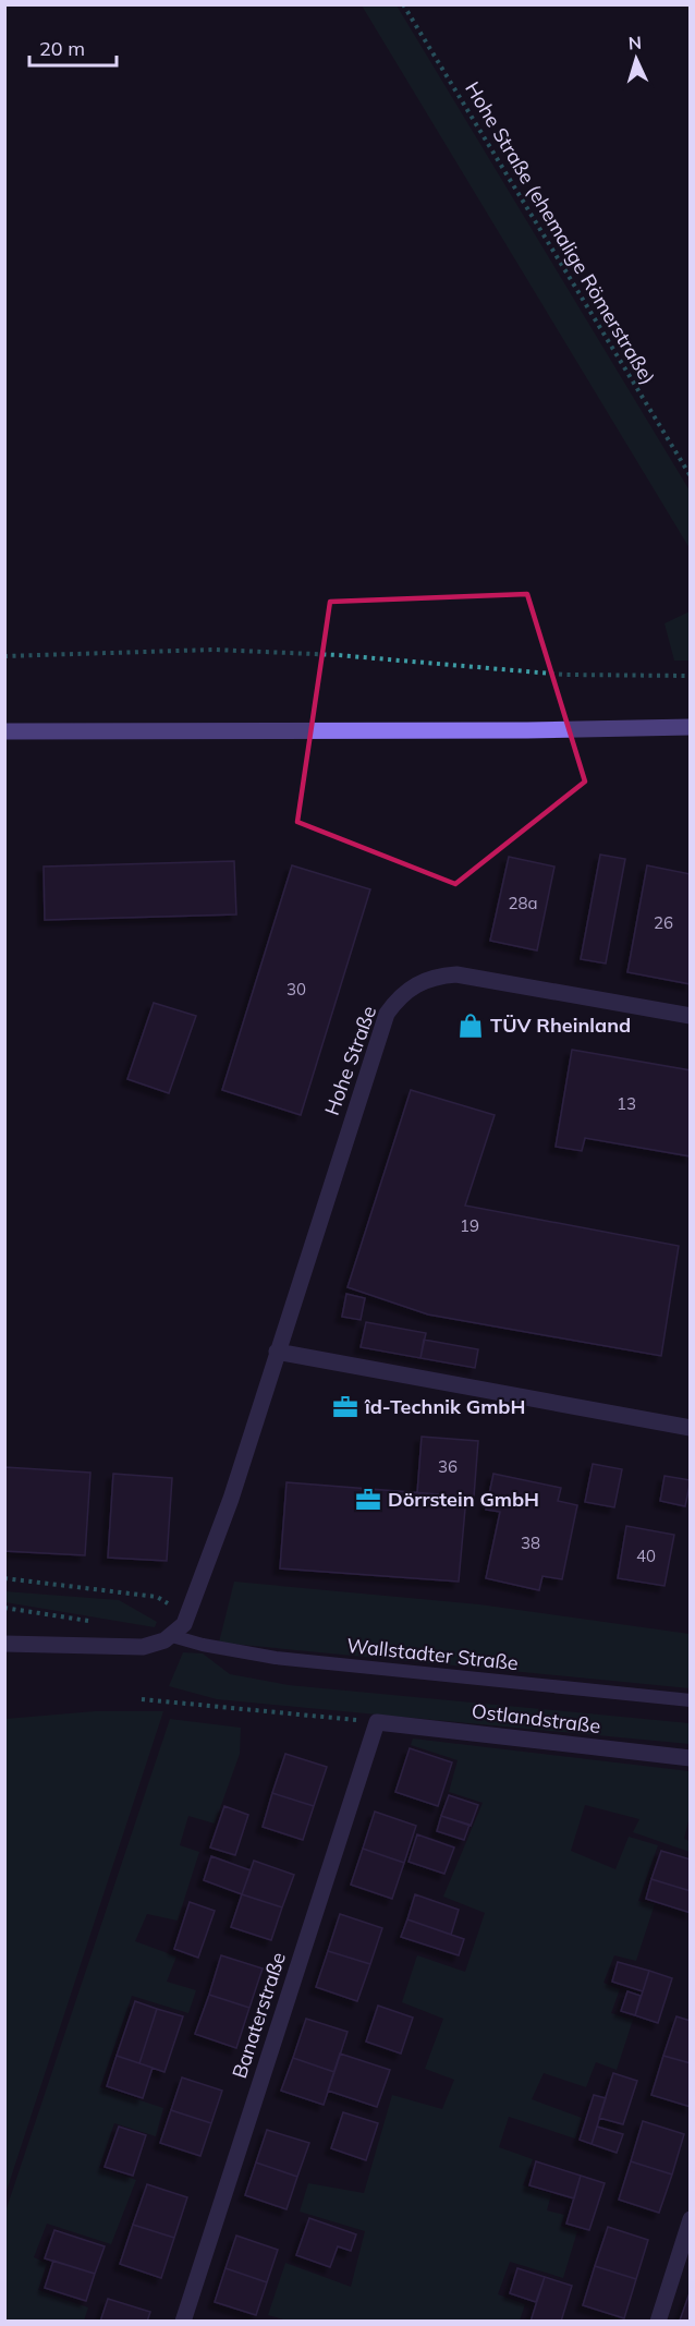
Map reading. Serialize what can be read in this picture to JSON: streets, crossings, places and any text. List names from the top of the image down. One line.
{"streets":{"street":["Hohe Straße","Ostlandstraße","Banaterstraße"],"lane":["Wallstadter Straße"],"path":["Hohe Straße (ehemalige Römerstraße)"]},"crossings":[["Hohe Straße","Wallstadter Straße"],["Ostlandstraße","Banaterstraße"]],"places":{"shop":["TÜV Rheinland"],"office":["îd-Technik GmbH","Dörrstein GmbH"]},"house_numbers":["28a","26","30","13","19","36","38","40"],"scale_bar":"20 m","north":"top"}
